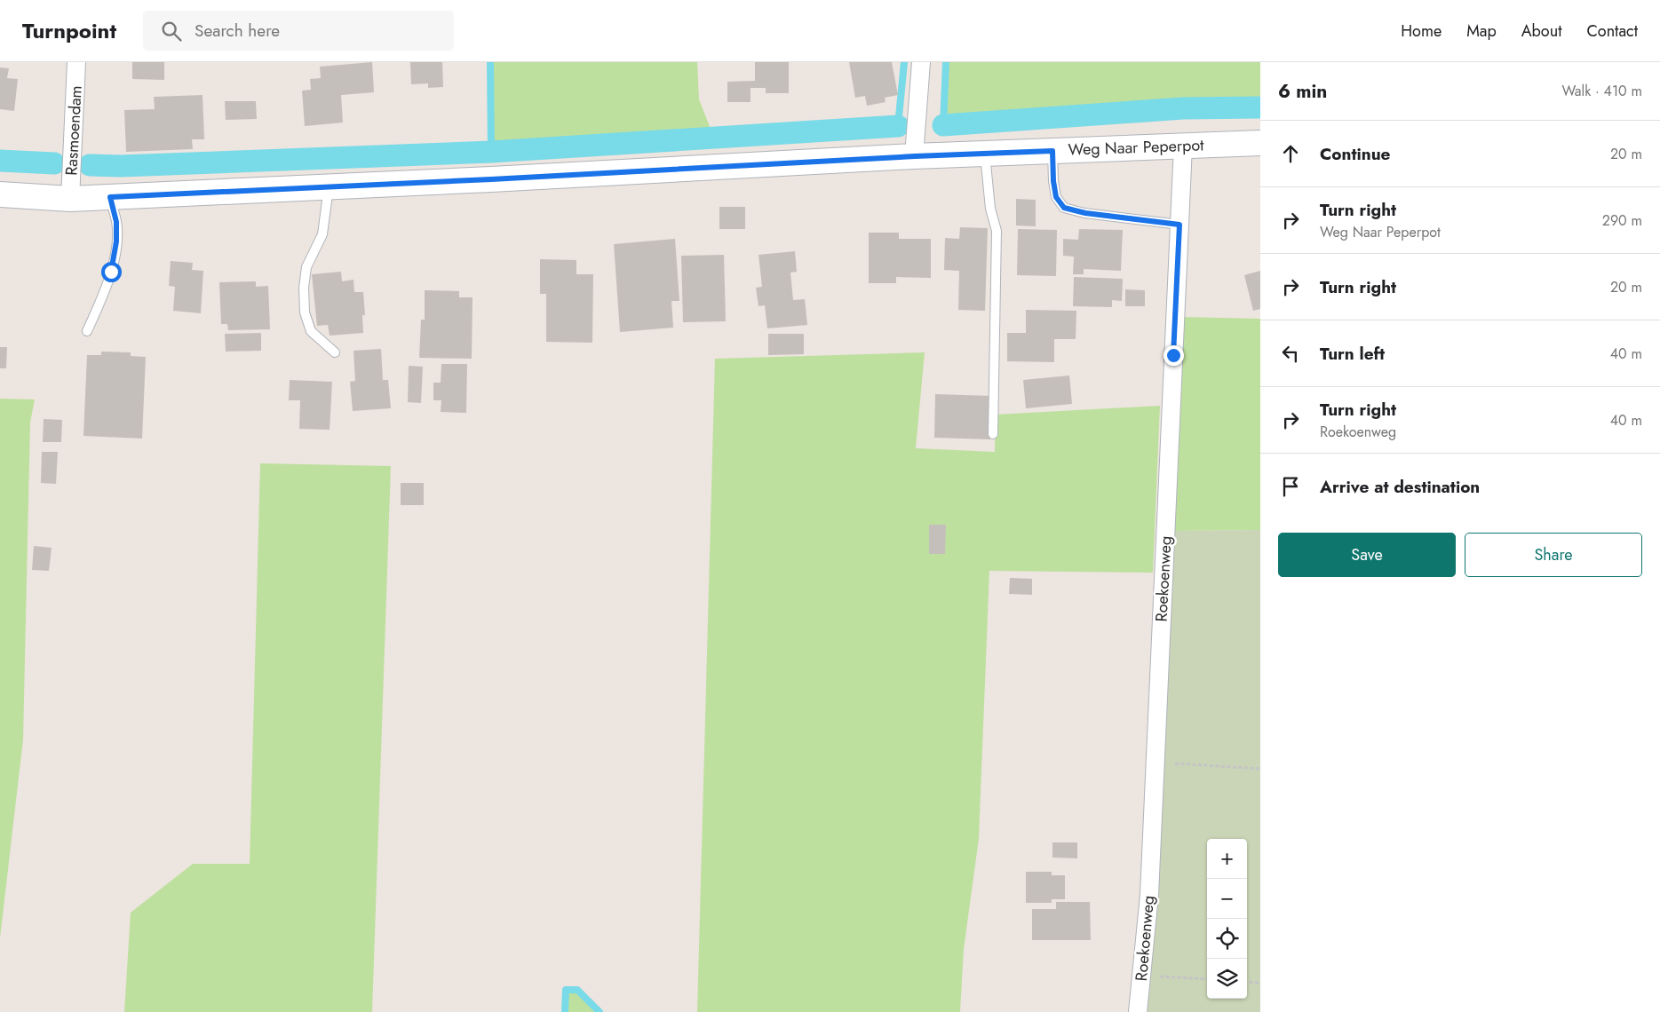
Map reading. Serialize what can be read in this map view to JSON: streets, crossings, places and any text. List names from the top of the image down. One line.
{"streets":{"street":["Rasmoendam","Weg Naar Peperpot","Roekoenweg"]},"crossings":[["Rasmoendam","Weg Naar Peperpot"],["Weg Naar Peperpot","Roekoenweg"]],"page":{"header":"Turnpoint","search":"Search here","nav":["Home","Map","About","Contact"],"heading":["6 min","Walk · 410 m"],"list":[["Continue","20 m"],["Turn right","Weg Naar Peperpot","290 m"],["Turn right","20 m"],["Turn left","40 m"],["Turn right","Roekoenweg","40 m"],"Arrive at destination"],"buttons":["Save","Share"],"map_buttons":["+","−"]}}
